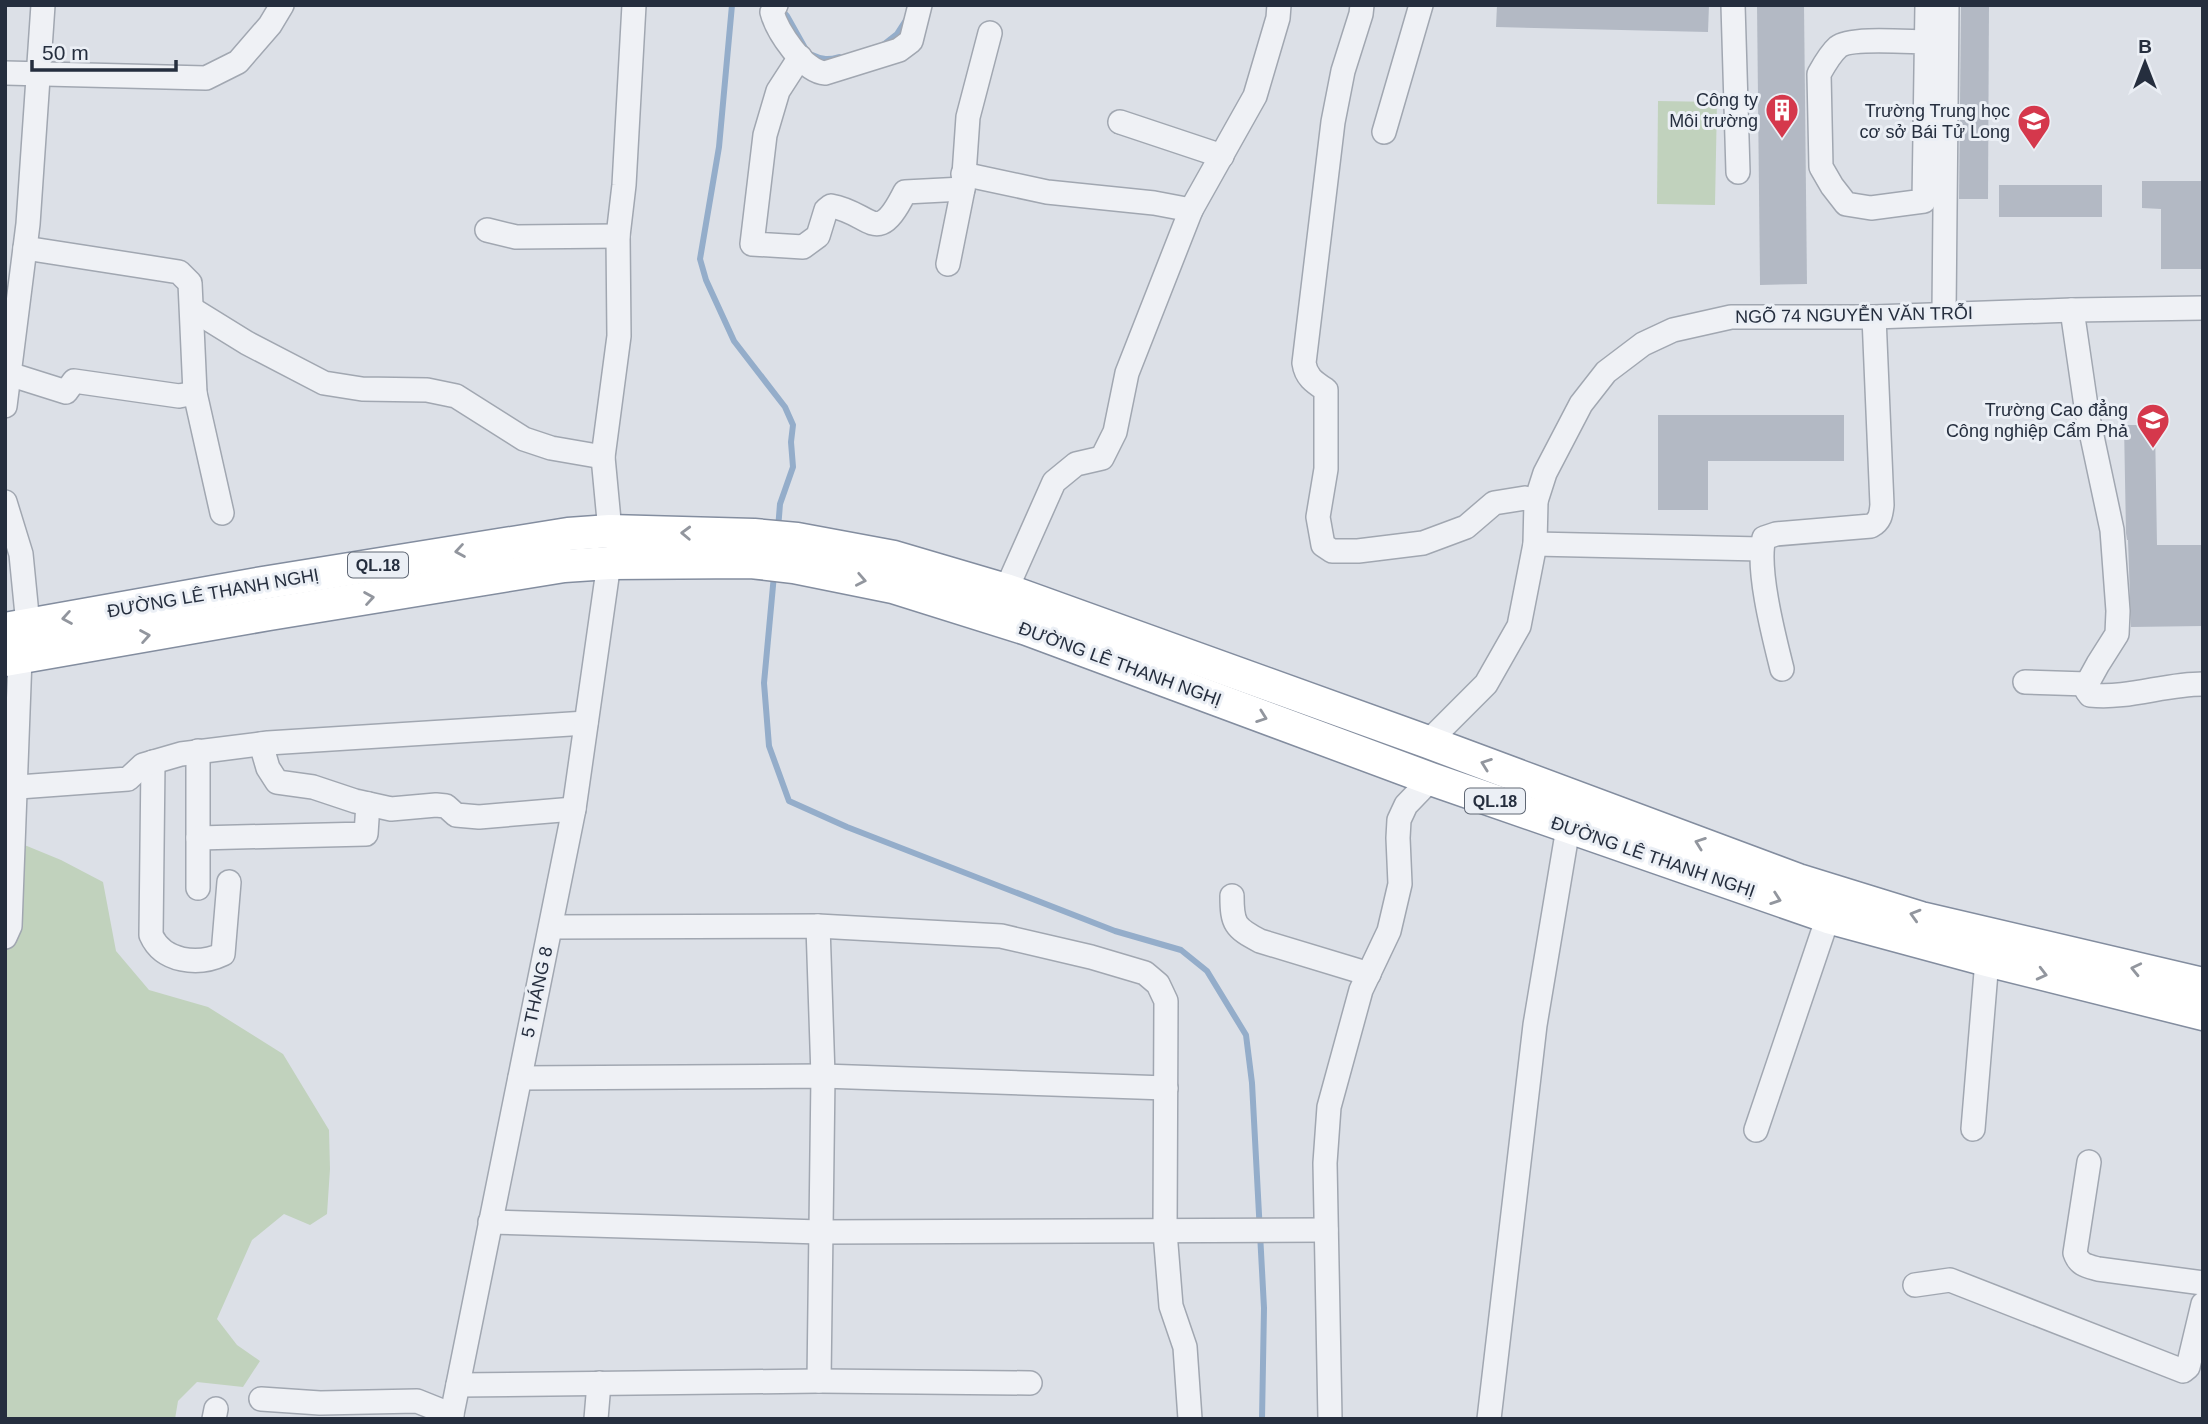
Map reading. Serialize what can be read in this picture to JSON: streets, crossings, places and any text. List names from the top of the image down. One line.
{"streets":{"highway":["QL.18","ĐƯỜNG LÊ THANH NGHỊ"],"street":["NGÕ 74 NGUYỄN VĂN TRỖI","5 THÁNG 8"]},"crossings":[["NGÕ 74 NGUYỄN VĂN TRỖI","ĐƯỜNG LÊ THANH NGHỊ"],["QL.18","ĐƯỜNG LÊ THANH NGHỊ"],["ĐƯỜNG LÊ THANH NGHỊ","5 THÁNG 8"]],"places":{"building":["Công ty Môi trường"],"school or university":["Trường Trung học cơ sở Bái Tử Long","Trường Cao đẳng Công nghiệp Cẩm Phả"]},"scale_bar":"50 m","north":"top"}
